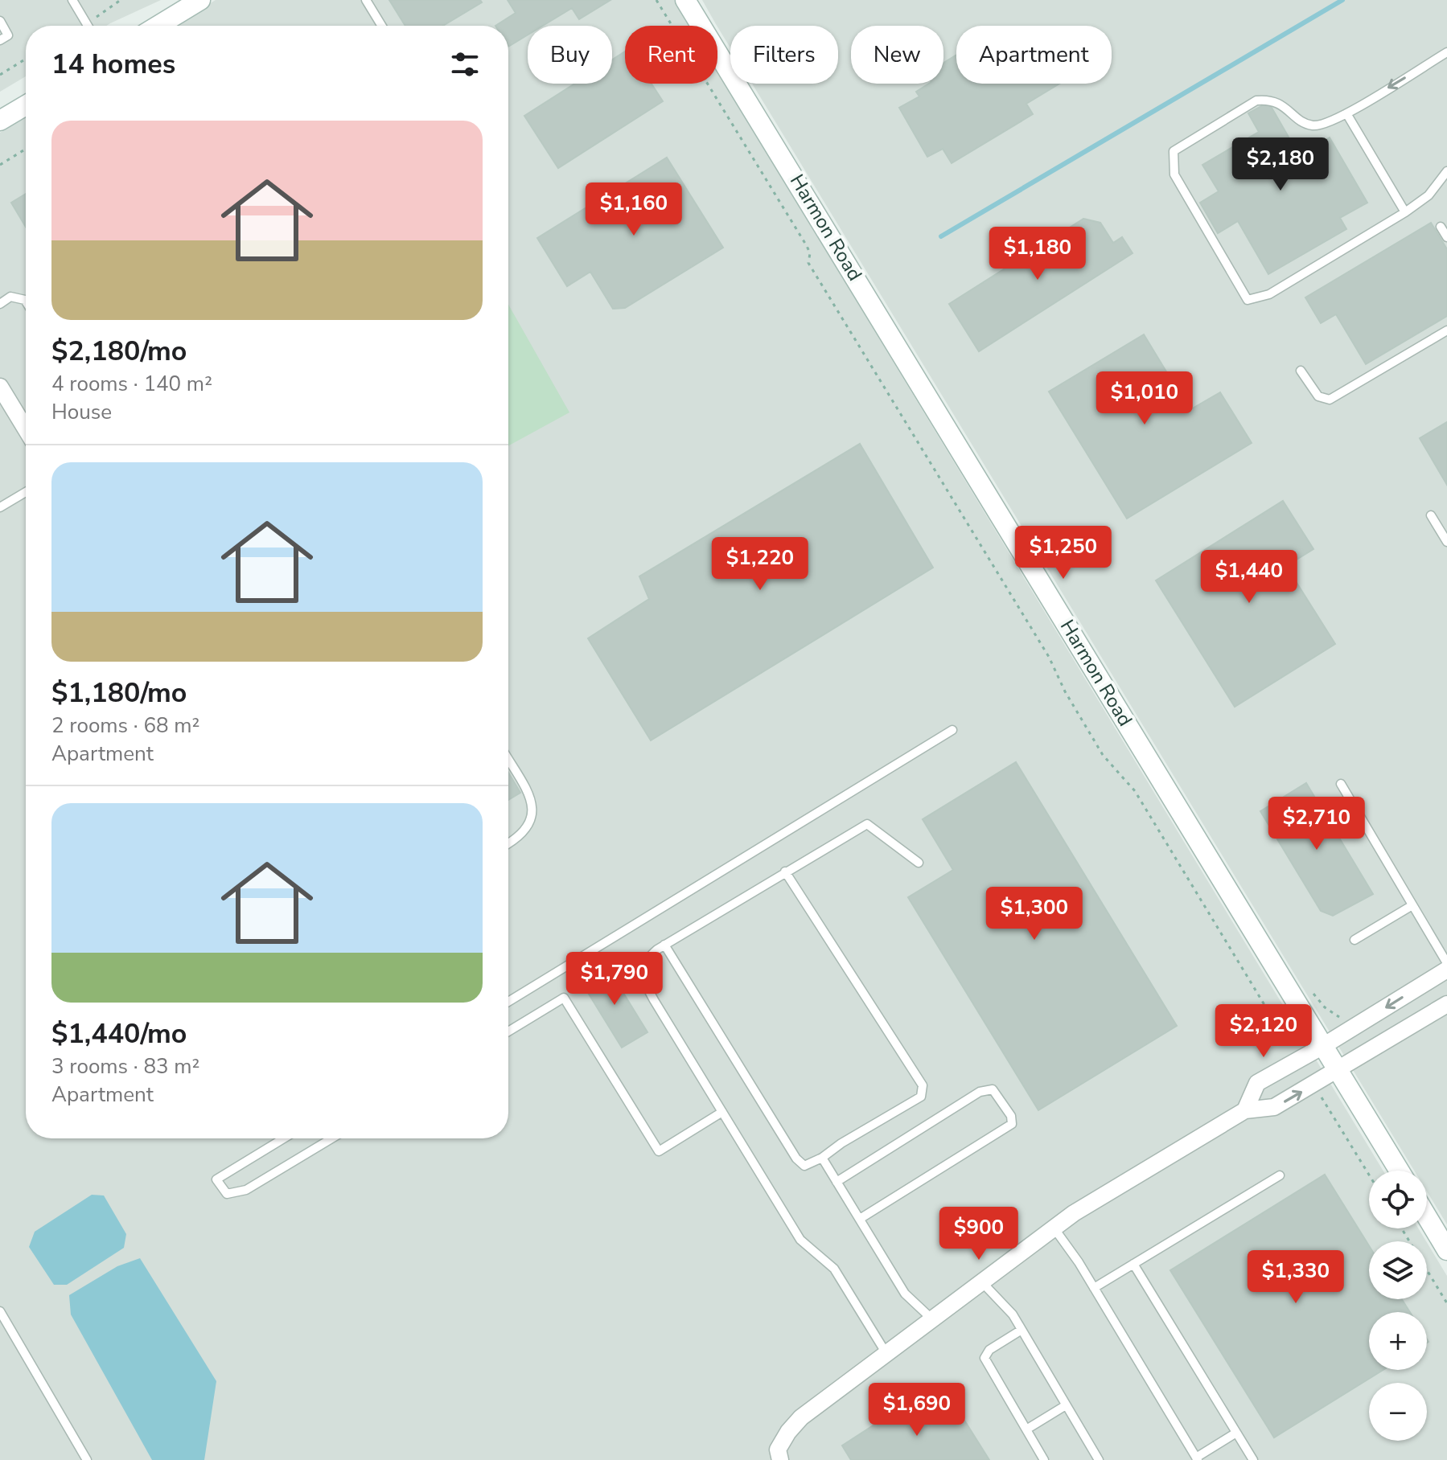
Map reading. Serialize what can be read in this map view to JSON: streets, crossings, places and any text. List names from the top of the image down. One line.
{"streets":{"street":["Harmon Road"]},"page":{"chip":["Buy","Rent","Filters","New","Apartment"],"heading":"14 homes","list":[{"name":"$2,180/mo","note":"4 rooms · 140 m² · House"},{"name":"$1,180/mo","note":"2 rooms · 68 m² · Apartment"},{"name":"$1,440/mo","note":"3 rooms · 83 m² · Apartment"}],"price":["$2,180","$1,160","$1,180","$1,010","$1,250","$1,220","$1,440","$2,710","$1,300","$1,790","$2,120","$900","$1,330","$1,690"],"map_buttons":["+","−"]}}
